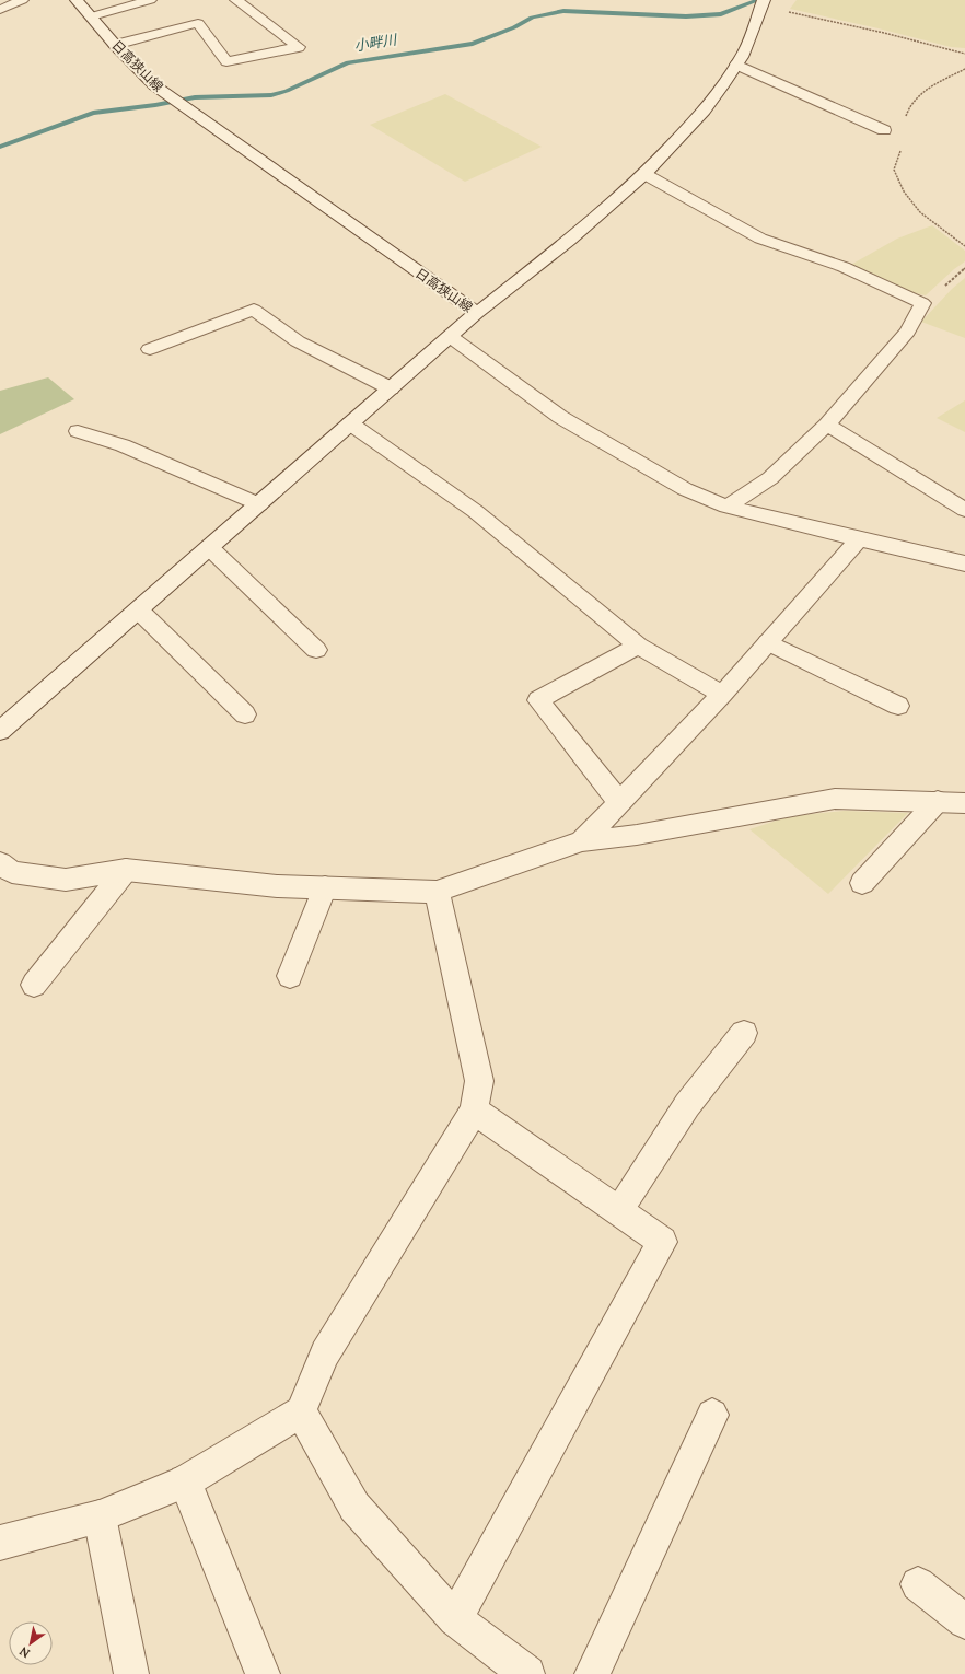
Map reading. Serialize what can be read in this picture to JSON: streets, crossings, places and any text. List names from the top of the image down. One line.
{"streets":{"street":["日高狭山線"]},"water":["小畔川"],"north":"bottom left"}
